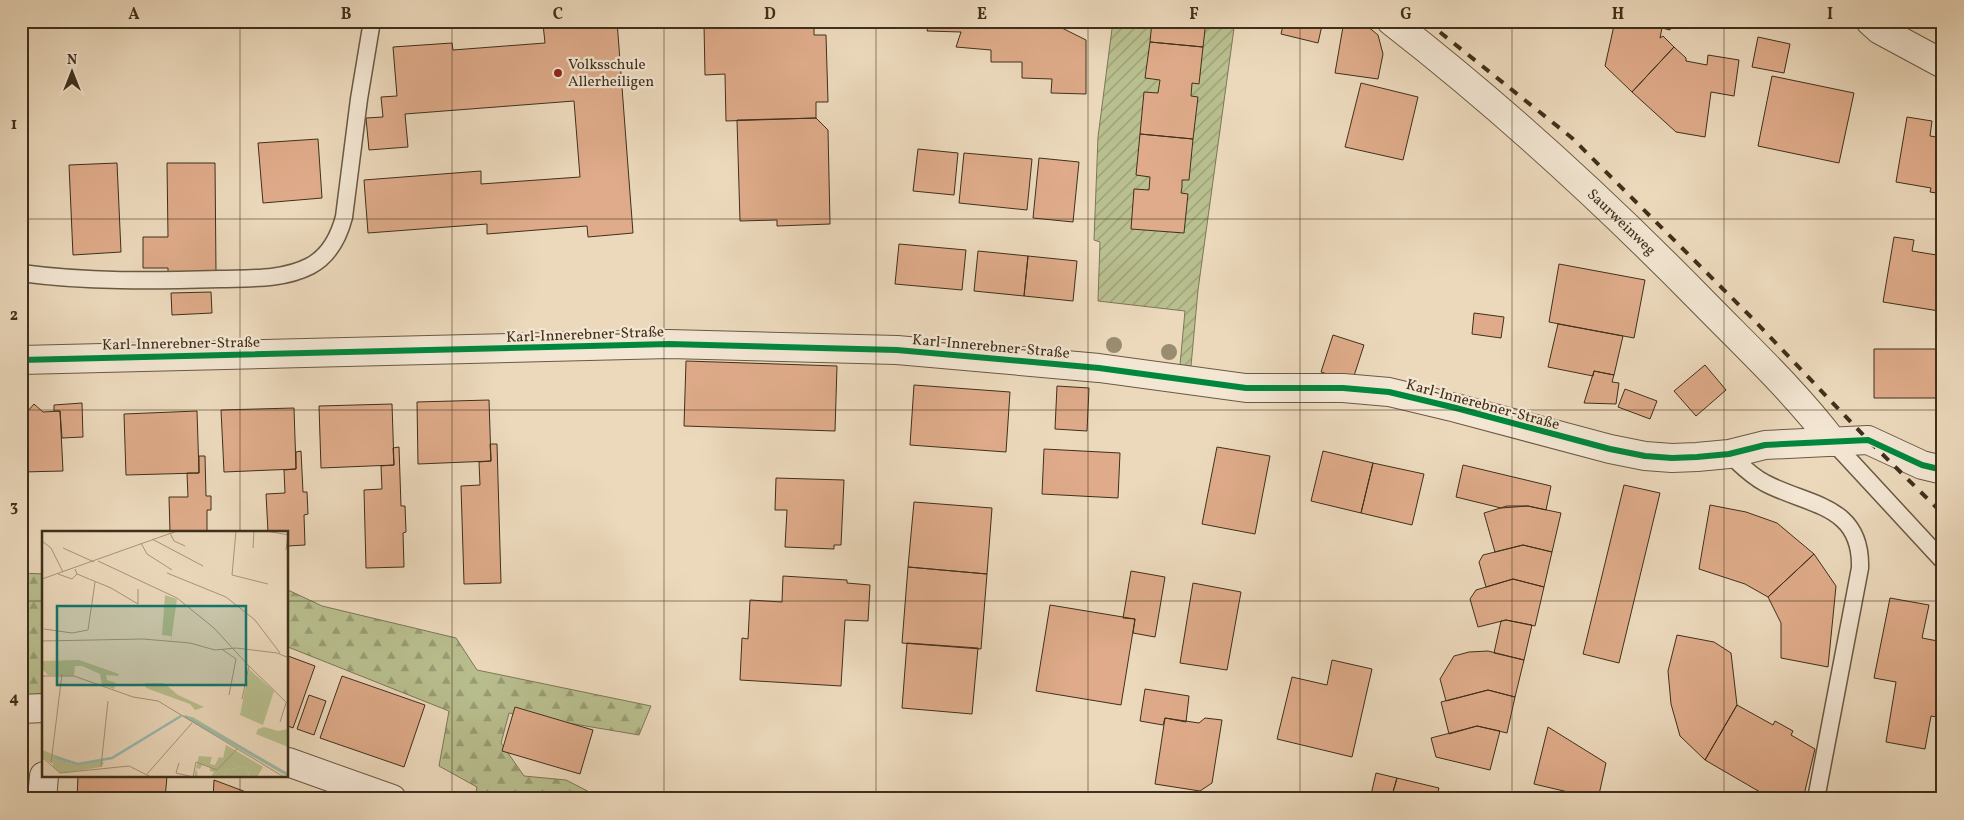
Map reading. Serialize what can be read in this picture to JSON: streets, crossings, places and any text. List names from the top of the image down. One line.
{"streets":{"street":["Saurweinweg","Karl-Innerebner-Straße"]},"crossings":[["Saurweinweg","Karl-Innerebner-Straße"]],"places":["Volksschule Allerheiligen"],"north":"top","grid":{"columns":["A","B","C","D","E","F","G","H","I"],"rows":["1","2","3","4"]}}
